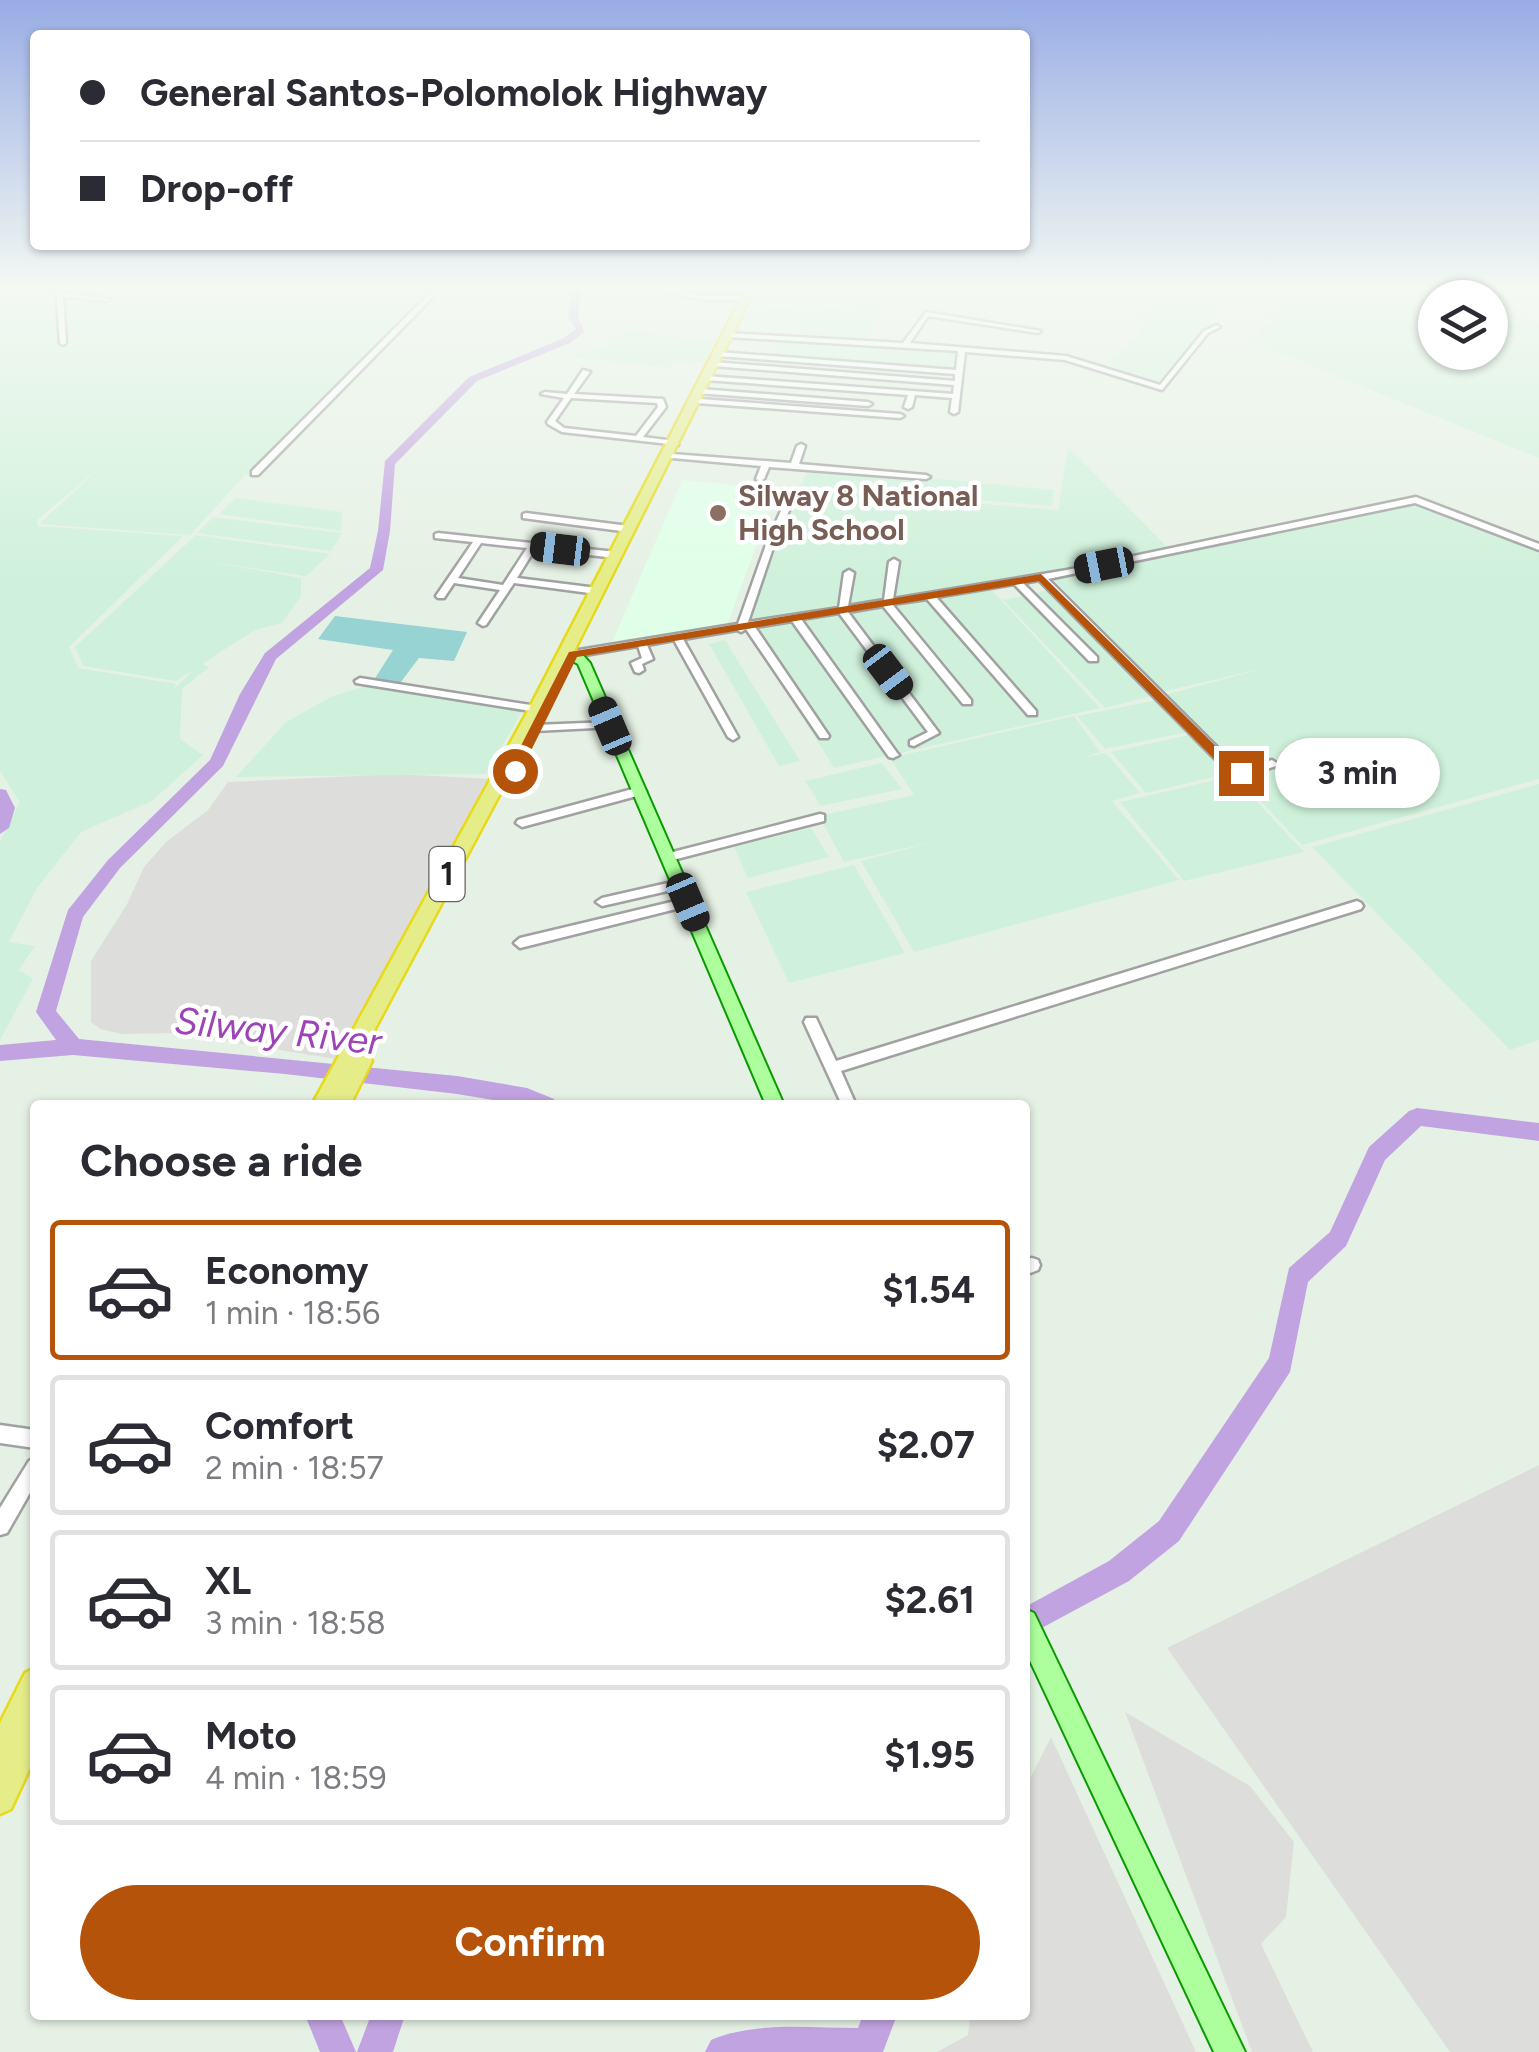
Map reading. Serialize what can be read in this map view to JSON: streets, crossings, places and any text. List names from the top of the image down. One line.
{"streets":{"highway":["1"]},"water":["Silway River"],"places":["Silway 8 National High School"],"page":{"banner":["General Santos-Polomolok Highway","Drop-off"],"bubble":"3 min","heading":"Choose a ride","list":[{"name":"Economy","note":"1 min · 18:56","value":"$1.54"},{"name":"Comfort","note":"2 min · 18:57","value":"$2.07"},{"name":"XL","note":"3 min · 18:58","value":"$2.61"},{"name":"Moto","note":"4 min · 18:59","value":"$1.95"}],"buttons":"Confirm"}}
